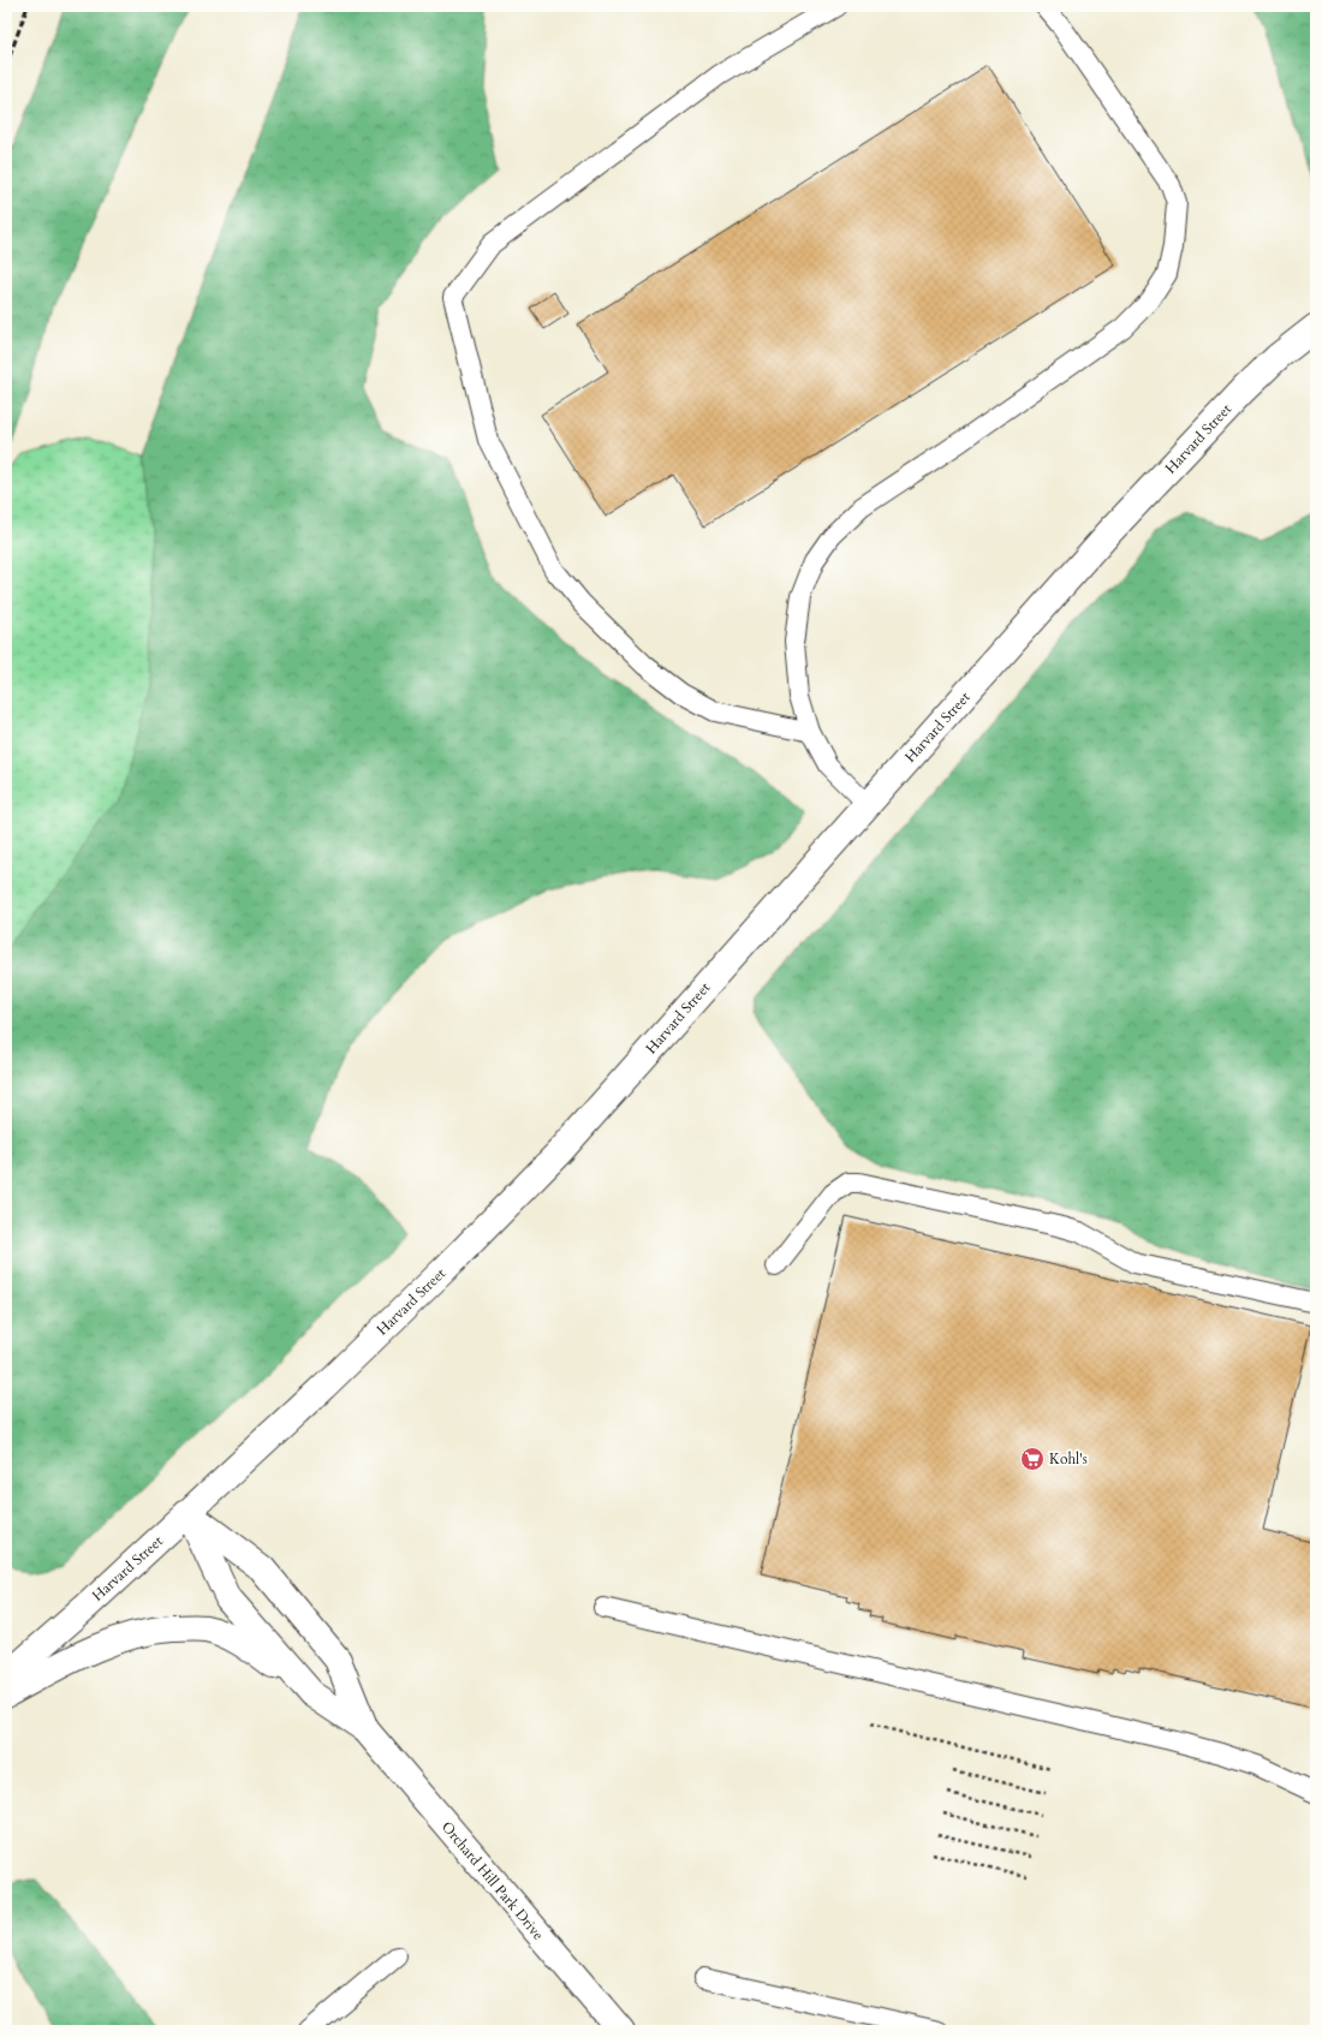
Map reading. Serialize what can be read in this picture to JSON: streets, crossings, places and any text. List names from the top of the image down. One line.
{"streets":{"main road":["Harvard Street","Orchard Hill Park Drive"]},"crossings":[["Harvard Street","Orchard Hill Park Drive"]],"places":{"supermarket":["Kohl's"]}}
